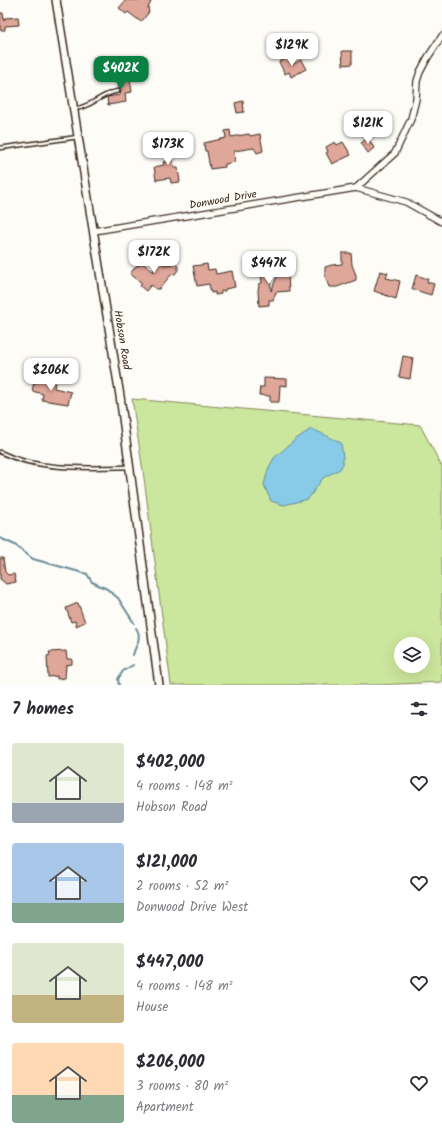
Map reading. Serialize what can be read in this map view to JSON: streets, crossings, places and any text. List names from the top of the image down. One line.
{"streets":{"main road":["Hobson Road"],"street":["Donwood Drive"]},"crossings":[["Donwood Drive","Hobson Road"]],"page":{"price":["$129K","$402K","$121K","$173K","$172K","$447K","$206K"],"heading":"7 homes","list":[{"name":"$402,000","note":"4 rooms · 148 m² · Hobson Road"},{"name":"$121,000","note":"2 rooms · 52 m² · Donwood Drive West"},{"name":"$447,000","note":"4 rooms · 148 m² · House"},{"name":"$206,000","note":"3 rooms · 80 m² · Apartment"}]}}
